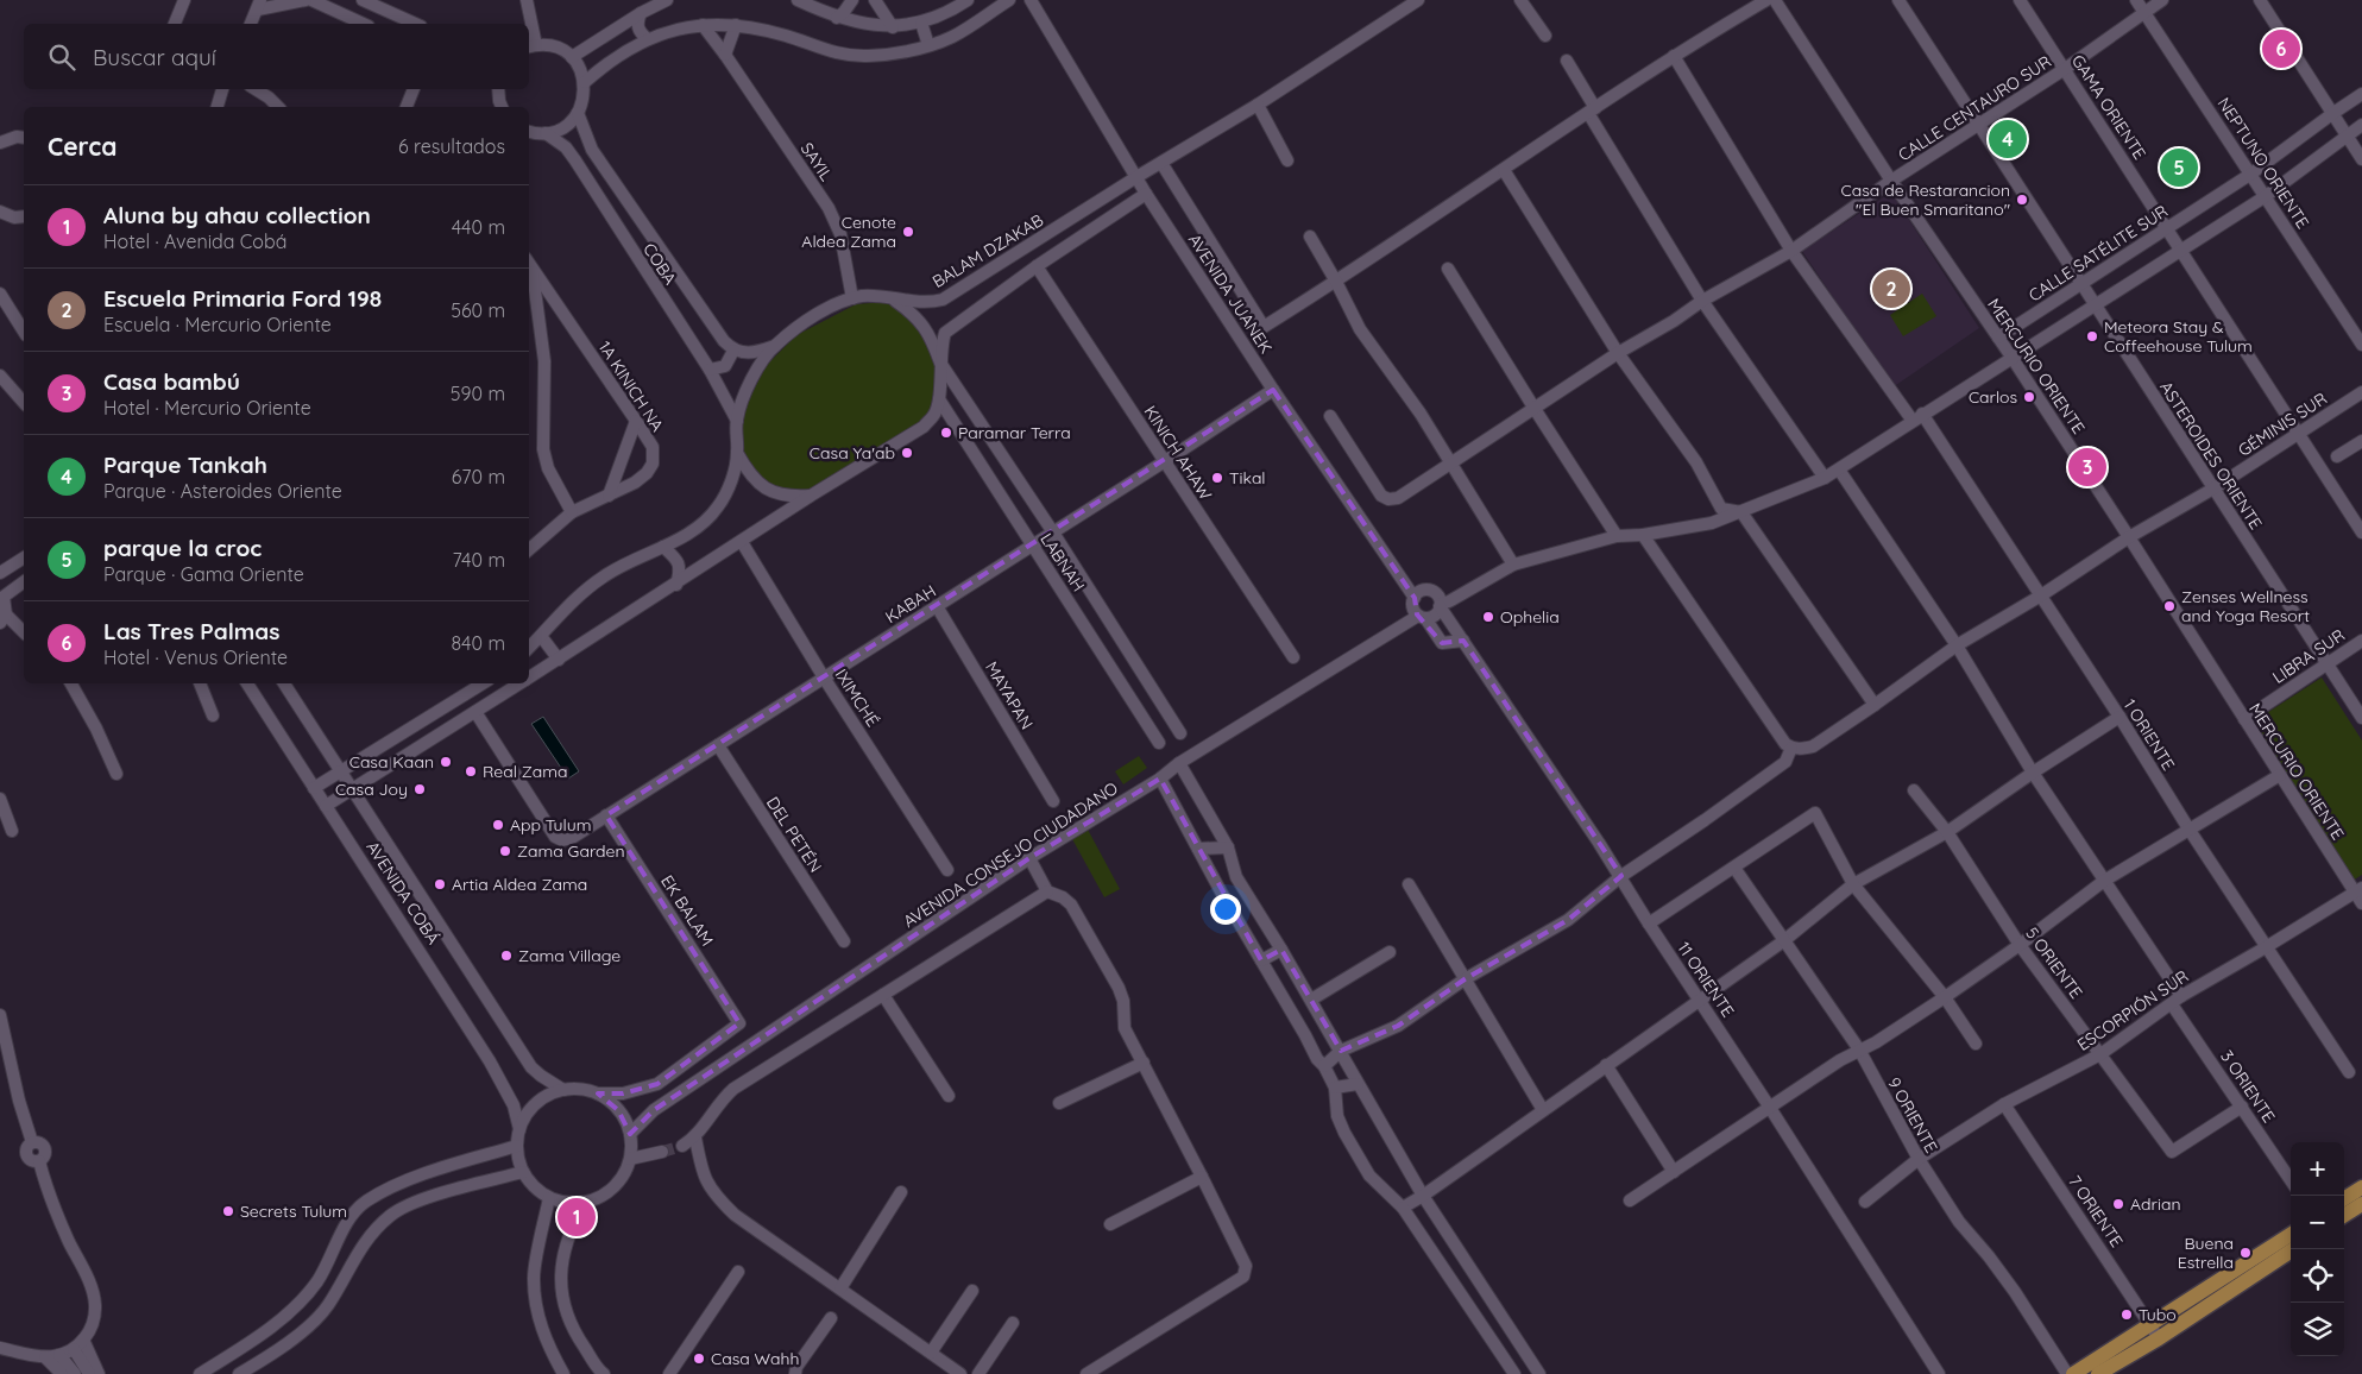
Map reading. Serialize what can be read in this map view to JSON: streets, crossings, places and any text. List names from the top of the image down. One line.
{"streets":{"street":["GAMA ORIENTE","CALLE CENTAURO SUR","SAYIL","NEPTUNO ORIENTE","BALAM DZAKAB","CALLE SATÉLITE SUR","COBA","AVENIDA JUANEK","MERCURIO ORIENTE","1A KINICH NA","GÉMINIS SUR","KINICH AHAW","ASTEROIDES ORIENTE","LABNAH","KABAH","LIBRA SUR","MAYAPAN","IXIMCHÉ","1 ORIENTE","DEL PETÉN","AVENIDA CONSEJO CIUDADANO","AVENIDA COBÁ","EK BALAM","5 ORIENTE","11 ORIENTE","ESCORPIÓN SUR","3 ORIENTE","9 ORIENTE","7 ORIENTE"]},"crossings":[["GAMA ORIENTE","CALLE CENTAURO SUR"],["GAMA ORIENTE","CALLE SATÉLITE SUR"],["GAMA ORIENTE","GÉMINIS SUR"],["CALLE CENTAURO SUR","NEPTUNO ORIENTE"],["CALLE CENTAURO SUR","MERCURIO ORIENTE"],["CALLE CENTAURO SUR","ASTEROIDES ORIENTE"],["CALLE CENTAURO SUR","1 ORIENTE"],["SAYIL","BALAM DZAKAB"],["SAYIL","COBA"],["SAYIL","LABNAH"],["NEPTUNO ORIENTE","CALLE SATÉLITE SUR"],["BALAM DZAKAB","COBA"],["BALAM DZAKAB","AVENIDA JUANEK"],["BALAM DZAKAB","LABNAH"],["CALLE SATÉLITE SUR","MERCURIO ORIENTE"],["CALLE SATÉLITE SUR","ASTEROIDES ORIENTE"],["COBA","LABNAH"],["AVENIDA JUANEK","KABAH"],["AVENIDA JUANEK","AVENIDA CONSEJO CIUDADANO"],["AVENIDA JUANEK","11 ORIENTE"],["MERCURIO ORIENTE","GÉMINIS SUR"],["MERCURIO ORIENTE","LIBRA SUR"],["MERCURIO ORIENTE","ESCORPIÓN SUR"],["GÉMINIS SUR","ASTEROIDES ORIENTE"],["GÉMINIS SUR","1 ORIENTE"],["GÉMINIS SUR","3 ORIENTE"],["KINICH AHAW","KABAH"],["ASTEROIDES ORIENTE","LIBRA SUR"],["LABNAH","KABAH"],["KABAH","MAYAPAN"],["KABAH","IXIMCHÉ"],["KABAH","DEL PETÉN"],["KABAH","EK BALAM"],["1 ORIENTE","ESCORPIÓN SUR"],["AVENIDA CONSEJO CIUDADANO","AVENIDA COBÁ"],["AVENIDA CONSEJO CIUDADANO","EK BALAM"],["AVENIDA CONSEJO CIUDADANO","11 ORIENTE"],["AVENIDA COBÁ","EK BALAM"],["5 ORIENTE","ESCORPIÓN SUR"],["5 ORIENTE","3 ORIENTE"],["ESCORPIÓN SUR","3 ORIENTE"],["ESCORPIÓN SUR","9 ORIENTE"],["ESCORPIÓN SUR","7 ORIENTE"]],"places":["Casa de Restarancion \"El Buen Smaritano\"","Cenote Aldea Zama","Meteora Stay & Coffeehouse Tulum","Carlos","Paramar Terra","Casa Ya'ab","Tikal","Zenses Wellness and Yoga Resort","Ophelia","Casa Kaan","Real Zama","Casa Joy","App Tulum","Zama Garden","Artia Aldea Zama","Zama Village","Adrian","Secrets Tulum","Buena Estrella","Tubo","Casa Wahh"],"page":{"search":"Buscar aquí","pins":["6","4","5","2","3","1"],"heading":["Cerca","6 resultados"],"list":[{"mark":"1","name":"Aluna by ahau collection","note":"Hotel · Avenida Cobá","value":"440 m"},{"mark":"2","name":"Escuela Primaria Ford 198","note":"Escuela · Mercurio Oriente","value":"560 m"},{"mark":"3","name":"Casa bambú","note":"Hotel · Mercurio Oriente","value":"590 m"},{"mark":"4","name":"Parque Tankah","note":"Parque · Asteroides Oriente","value":"670 m"},{"mark":"5","name":"parque la croc","note":"Parque · Gama Oriente","value":"740 m"},{"mark":"6","name":"Las Tres Palmas","note":"Hotel · Venus Oriente","value":"840 m"}],"map_buttons":["+","−"]}}
